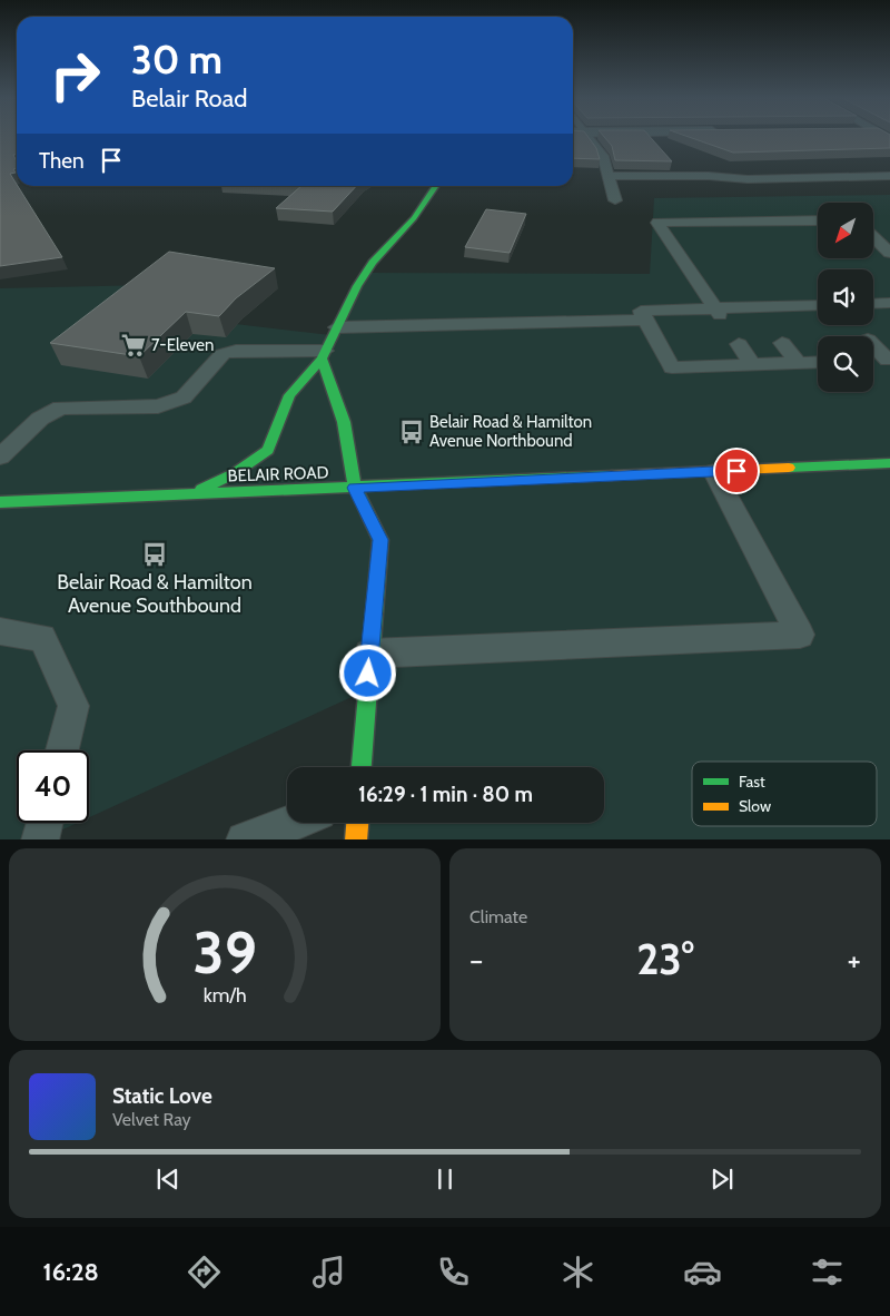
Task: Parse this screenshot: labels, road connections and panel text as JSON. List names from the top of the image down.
{
  "streets": {
    "main road": ["BELAIR ROAD"]
  },
  "places": {
    "supermarket": ["7-Eleven"],
    "bus stop": ["Belair Road & Hamilton Avenue Northbound", "Belair Road & Hamilton Avenue Southbound"]
  },
  "legend": ["Fast", "Slow"],
  "north": "bottom left",
  "page": {
    "turn": ["30 m", "Belair Road"],
    "then": "Then",
    "limit": "40",
    "trip": "16:29 · 1 min · 80 m",
    "tile": "Climate",
    "heat": ["−", "23°", "+"],
    "song": ["Static Love", "Velvet Ray"],
    "tabs": "16:28",
    "gauge": ["39", "km/h"]
  }
}
